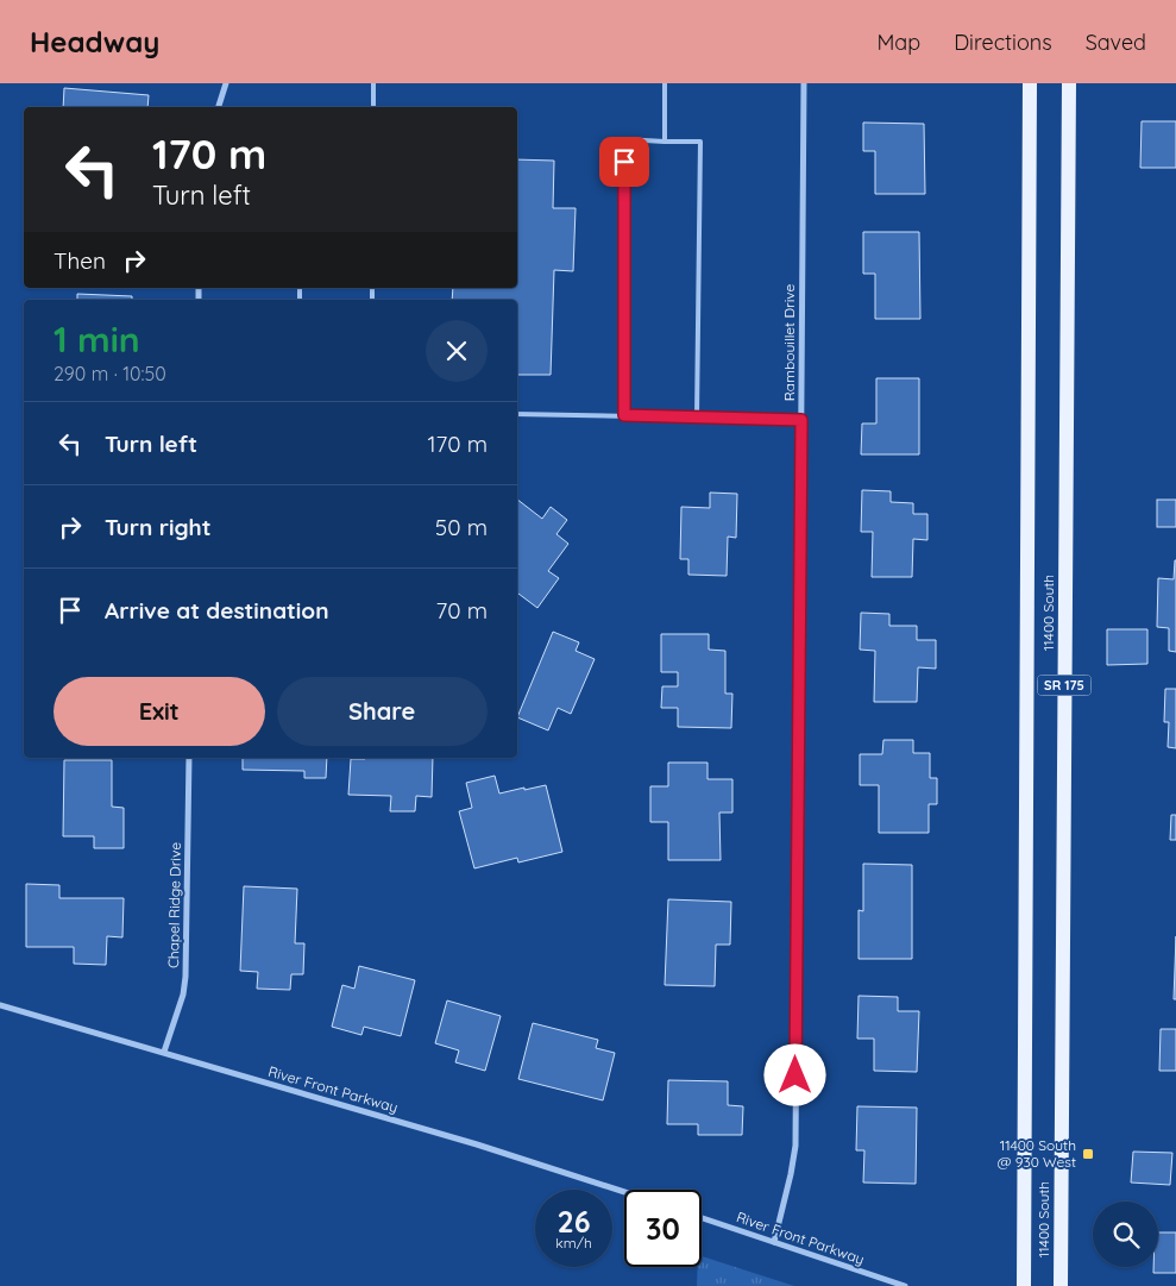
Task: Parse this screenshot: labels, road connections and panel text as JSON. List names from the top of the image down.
{
  "streets": {
    "main road": ["11400 South", "SR 175"],
    "street": ["Rambouillet Drive", "Chapel Ridge Drive", "River Front Parkway"]
  },
  "crossings": [
    ["Rambouillet Drive", "River Front Parkway"],
    ["Chapel Ridge Drive", "River Front Parkway"]
  ],
  "places": {
    "transit": ["11400 South @ 930 West"]
  },
  "page": {
    "header": "Headway",
    "nav": ["Map", "Directions", "Saved"],
    "turn": ["170 m", "Turn left"],
    "then": "Then",
    "heading": ["1 min", "290 m · 10:50"],
    "list": [
      {
        "name": "Turn left",
        "value": "170 m"
      },
      {
        "name": "Turn right",
        "value": "50 m"
      },
      {
        "name": "Arrive at destination",
        "value": "70 m"
      }
    ],
    "buttons": ["Exit", "Share"],
    "speed": "26 km/h",
    "limit": "30"
  }
}
